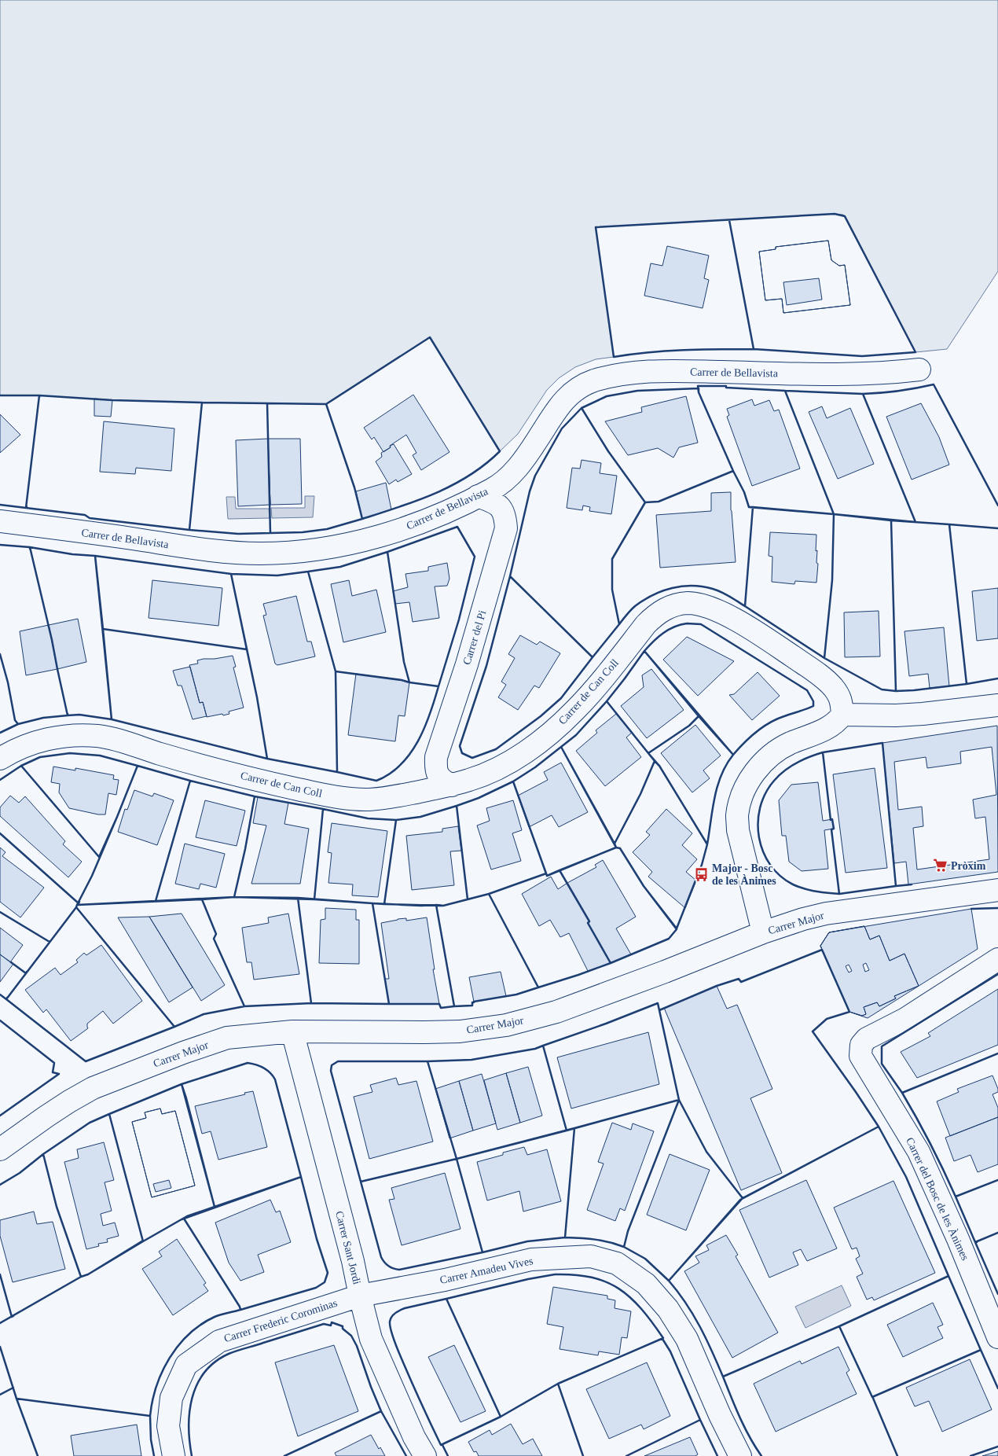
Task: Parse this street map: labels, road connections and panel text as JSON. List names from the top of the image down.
{
  "streets": {
    "street": [
      "Carrer de Bellavista",
      "Carrer del Pi",
      "Carrer de Can Coll",
      "Carrer Major",
      "Carrer del Bosc de les Ànimes",
      "Carrer Sant Jordi",
      "Carrer Amadeu Vives",
      "Carrer Frederic Corominas"
    ]
  },
  "crossings": [
    ["Carrer de Bellavista", "Carrer del Pi"],
    ["Carrer del Pi", "Carrer de Can Coll"],
    ["Carrer Major", "Carrer Sant Jordi"],
    ["Carrer Sant Jordi", "Carrer Amadeu Vives"],
    ["Carrer Sant Jordi", "Carrer Frederic Corominas"],
    ["Carrer Amadeu Vives", "Carrer Frederic Corominas"]
  ],
  "places": {
    "supermarket": ["Pròxim"],
    "bus stop": ["Major - Bosc de les Ànimes"]
  }
}
